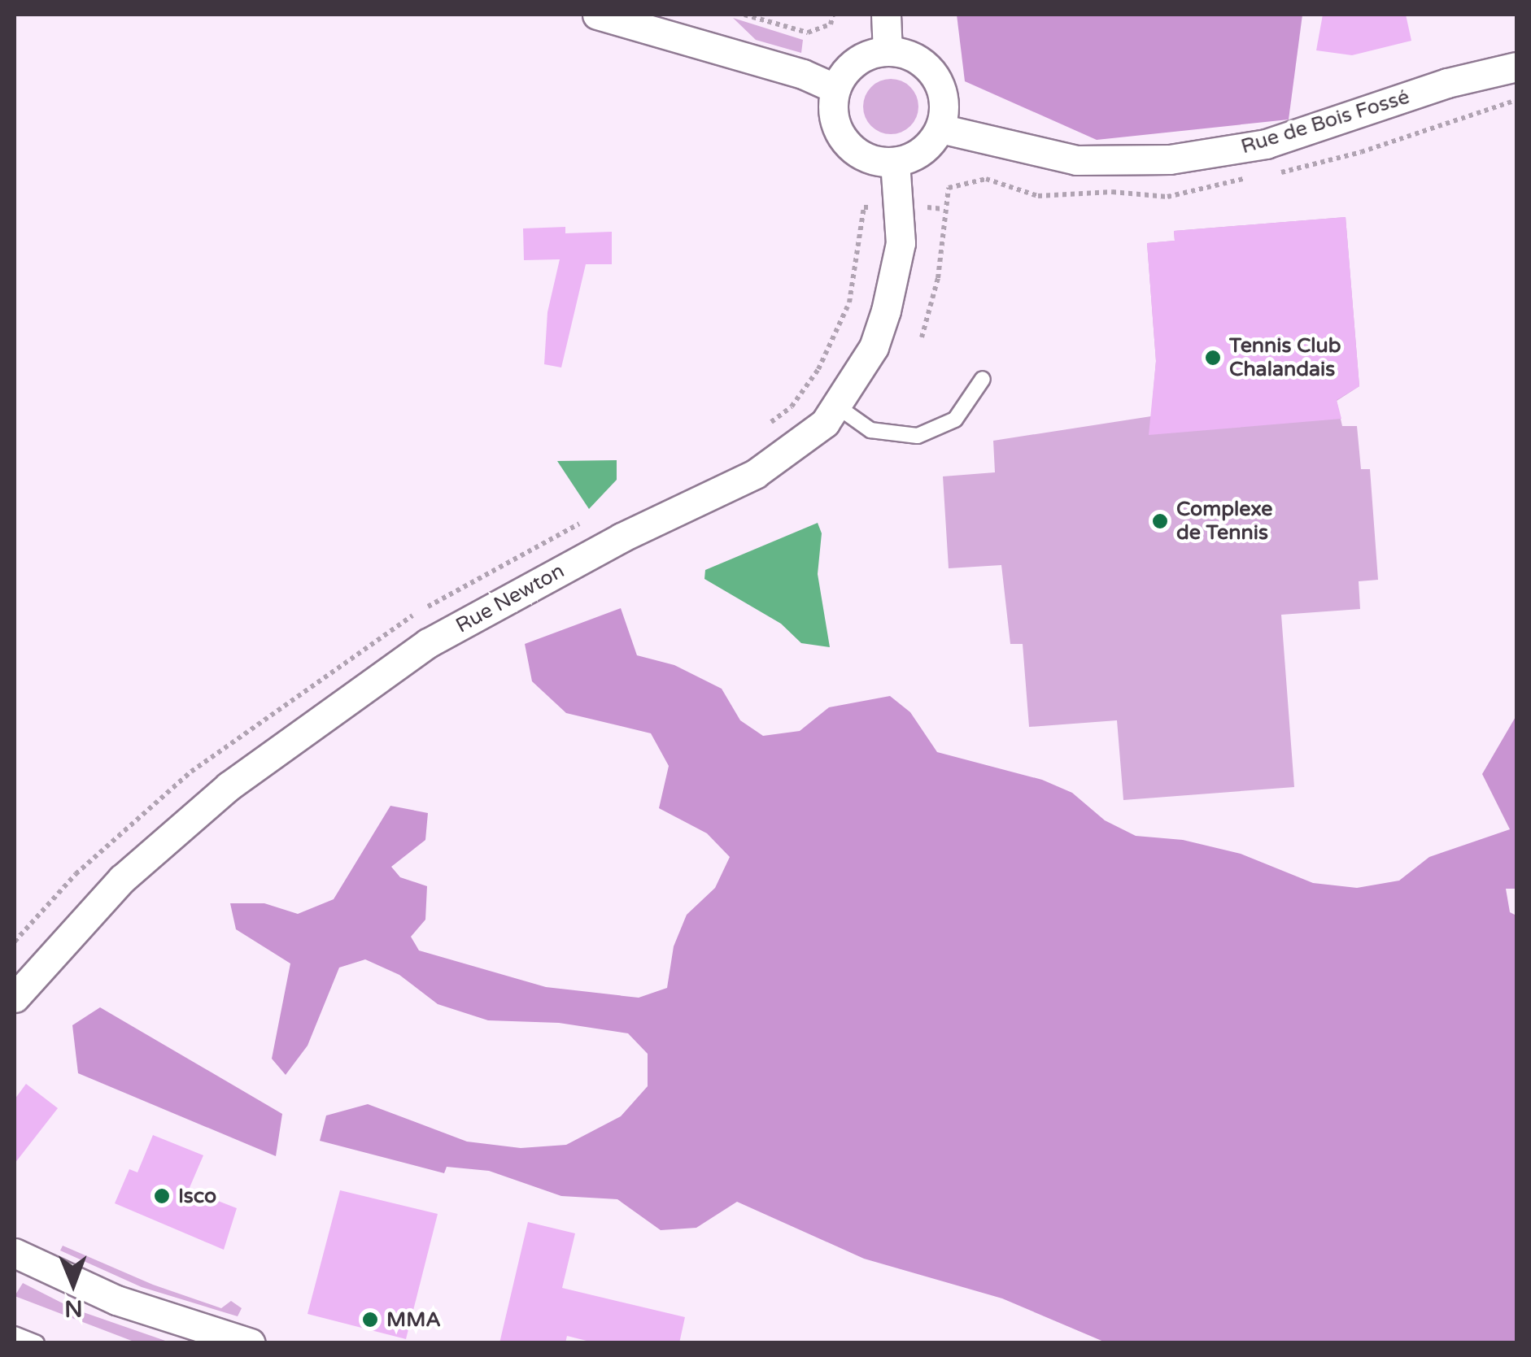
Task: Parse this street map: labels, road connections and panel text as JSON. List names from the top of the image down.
{
  "streets": {
    "street": ["Rue de Bois Fossé", "Rue Newton"]
  },
  "crossings": [
    ["Rue de Bois Fossé", "Rue Newton"]
  ],
  "places": [
    "Tennis Club Chalandais",
    "Complexe de Tennis",
    "Isco",
    "MMA"
  ],
  "north": "bottom"
}
